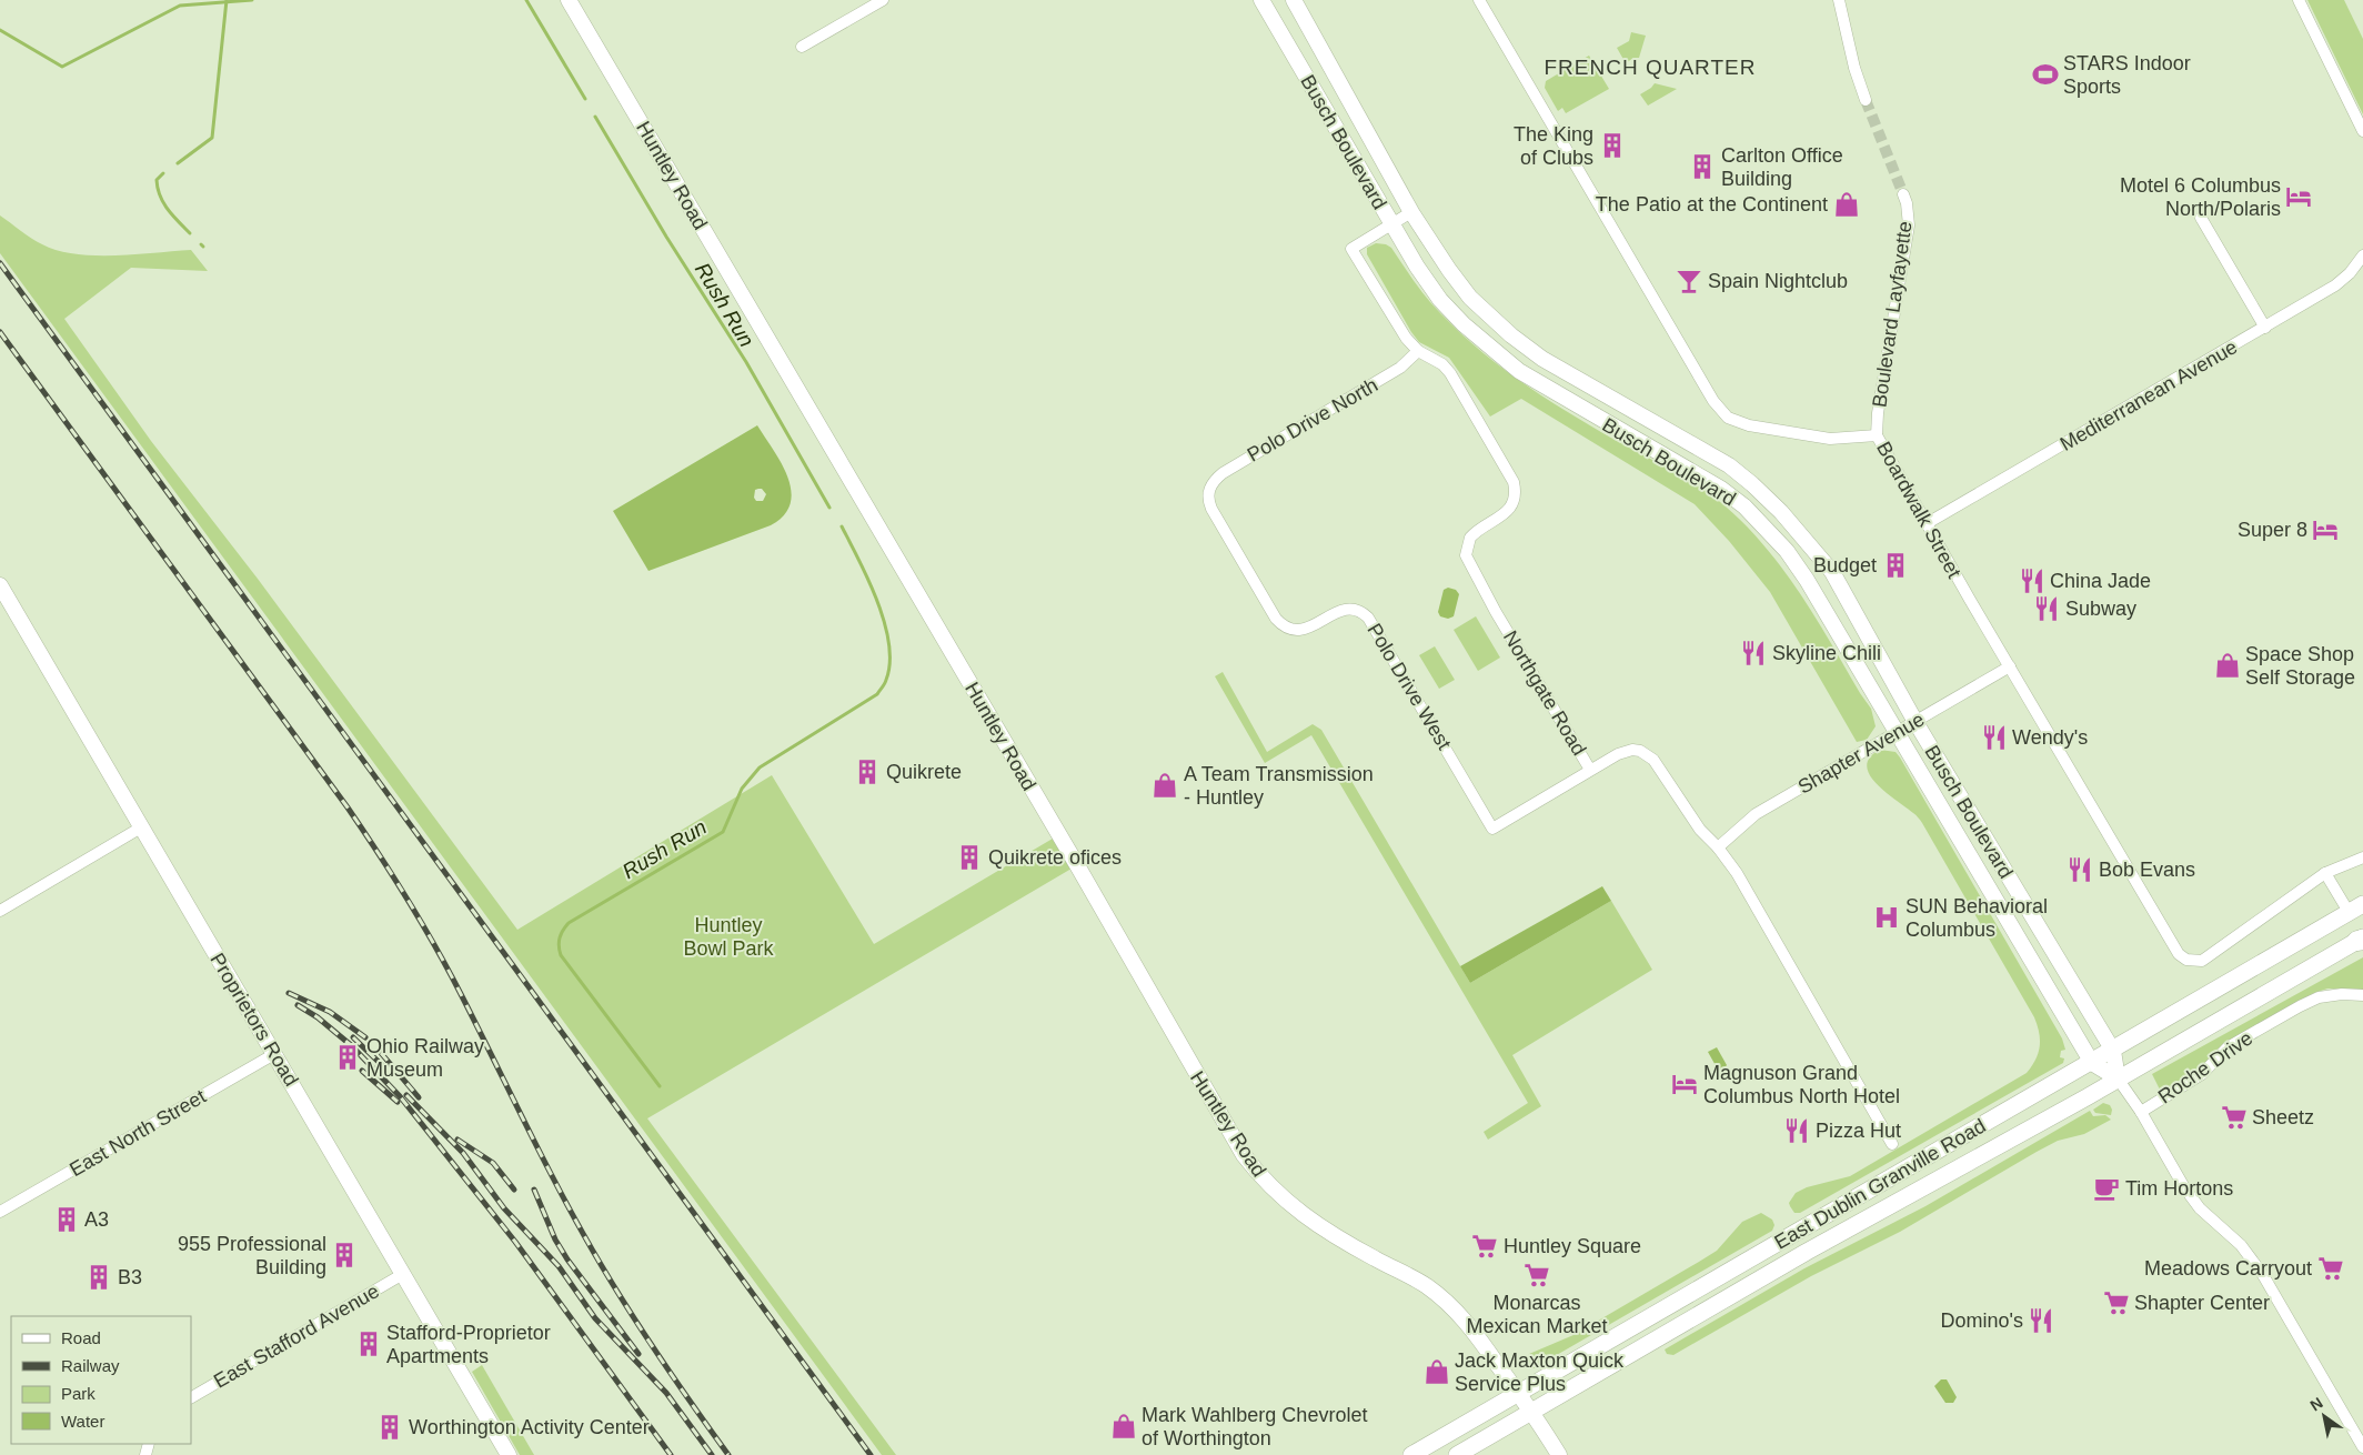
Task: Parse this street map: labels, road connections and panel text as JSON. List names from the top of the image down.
{
  "streets": {
    "main road": [
      "Busch Boulevard",
      "Huntley Road",
      "Proprietors Road",
      "East Dublin Granville Road"
    ],
    "street": [
      "Boulevard Layfayette",
      "Mediterranean Avenue",
      "Polo Drive North",
      "Boardwalk Street",
      "Polo Drive West",
      "Northgate Road",
      "Shapter Avenue",
      "Roche Drive",
      "East North Street",
      "East Stafford Avenue"
    ]
  },
  "crossings": [
    ["Busch Boulevard", "Northgate Road"],
    ["Busch Boulevard", "Shapter Avenue"],
    ["Busch Boulevard", "East Dublin Granville Road"],
    ["Huntley Road", "East Dublin Granville Road"],
    ["Boulevard Layfayette", "Boardwalk Street"],
    ["Mediterranean Avenue", "Boardwalk Street"],
    ["Polo Drive North", "Polo Drive West"],
    ["Polo Drive North", "Northgate Road"],
    ["Boardwalk Street", "Shapter Avenue"],
    ["Polo Drive West", "Northgate Road"],
    ["Northgate Road", "Shapter Avenue"],
    ["Proprietors Road", "East North Street"],
    ["Proprietors Road", "East Stafford Avenue"]
  ],
  "districts": ["FRENCH QUARTER"],
  "water": ["Rush Run"],
  "parks": ["Huntley Bowl Park"],
  "places": {
    "sports": ["STARS Indoor Sports"],
    "building": [
      "The King of Clubs",
      "Carlton Office Building",
      "Budget",
      "Quikrete",
      "Quikrete ofices",
      "Ohio Railway Museum",
      "A3",
      "955 Professional Building",
      "B3",
      "Stafford-Proprietor Apartments",
      "Worthington Activity Center"
    ],
    "hotel": ["Motel 6 Columbus North/Polaris", "Super 8", "Magnuson Grand Columbus North Hotel"],
    "shop": [
      "The Patio at the Continent",
      "Space Shop Self Storage",
      "A Team Transmission - Huntley",
      "Jack Maxton Quick Service Plus",
      "Mark Wahlberg Chevrolet of Worthington"
    ],
    "bar": ["Spain Nightclub"],
    "restaurant": [
      "China Jade",
      "Subway",
      "Skyline Chili",
      "Wendy's",
      "Bob Evans",
      "Pizza Hut",
      "Domino's"
    ],
    "hospital": ["SUN Behavioral Columbus"],
    "supermarket": [
      "Sheetz",
      "Huntley Square",
      "Meadows Carryout",
      "Monarcas Mexican Market",
      "Shapter Center"
    ],
    "cafe": ["Tim Hortons"]
  },
  "legend": [
    "Road",
    "Railway",
    "Park",
    "Water"
  ],
  "north": "top left"
}
